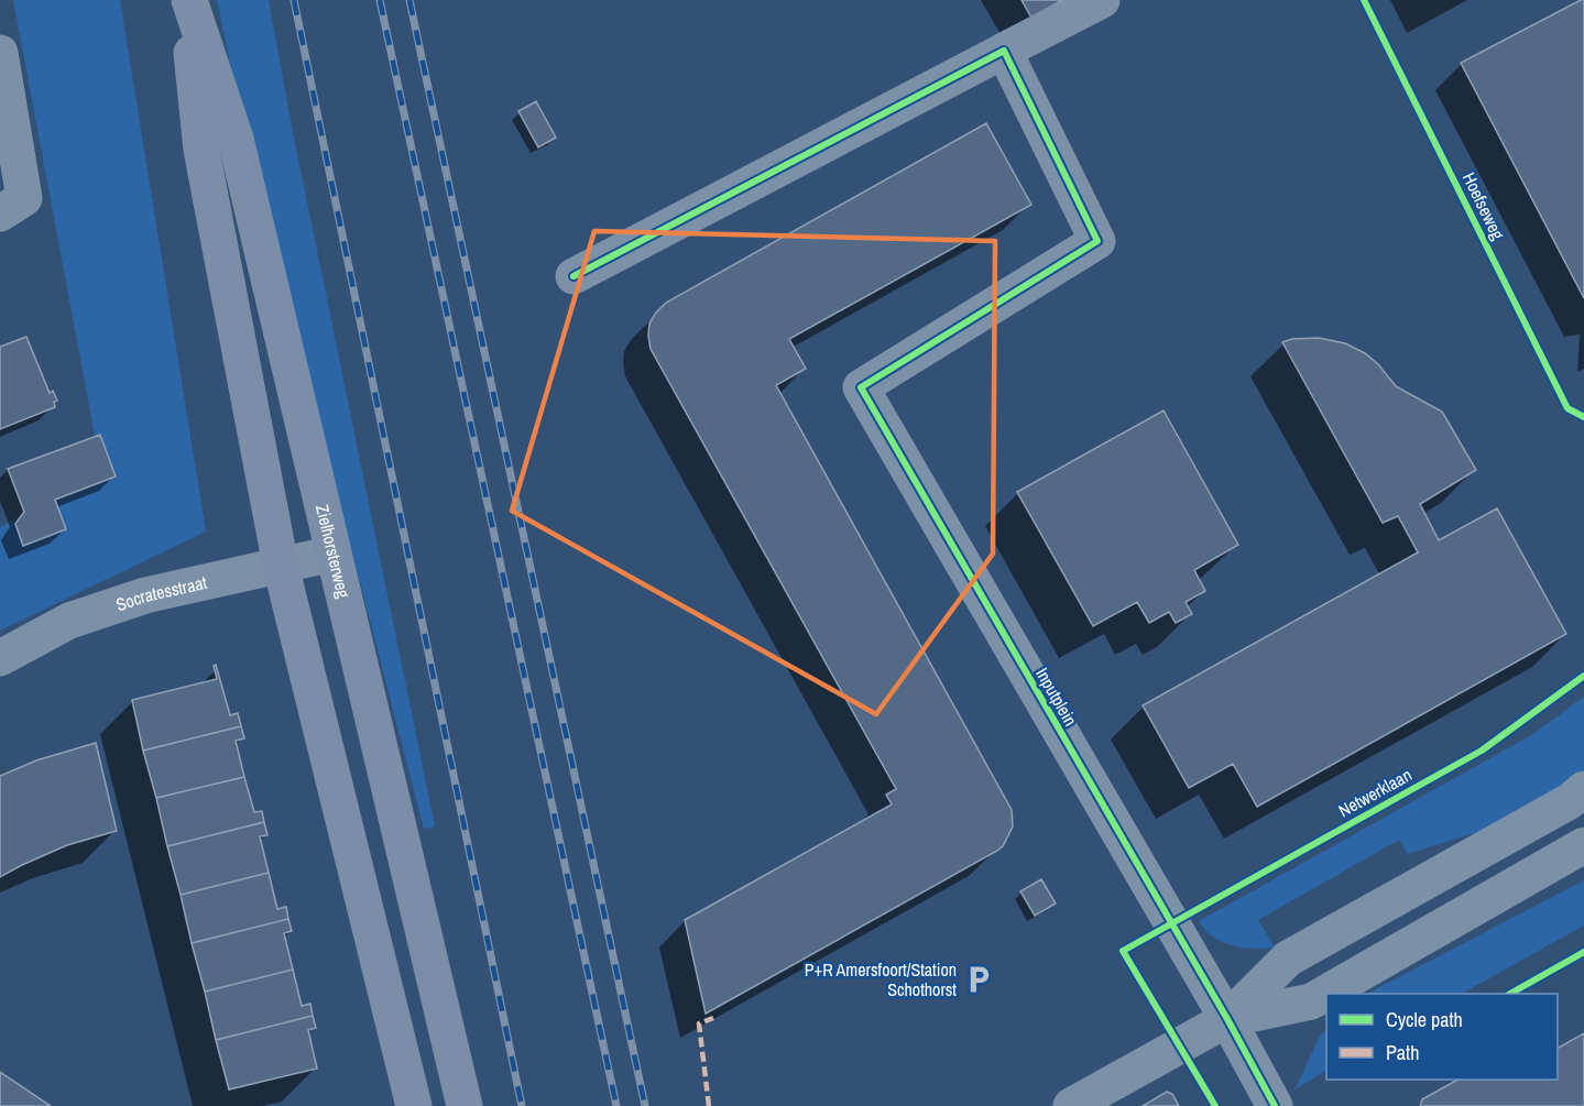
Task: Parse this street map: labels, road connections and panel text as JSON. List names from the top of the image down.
{
  "streets": {
    "main road": ["Zielhorsterweg"],
    "street": ["Socratesstraat", "Inputplein"],
    "cycle path": ["Hoefseweg", "Netwerklaan"]
  },
  "crossings": [
    ["Zielhorsterweg", "Socratesstraat"]
  ],
  "places": {
    "parking": ["P+R Amersfoort/Station Schothorst"]
  },
  "legend": ["Cycle path", "Path"]
}
